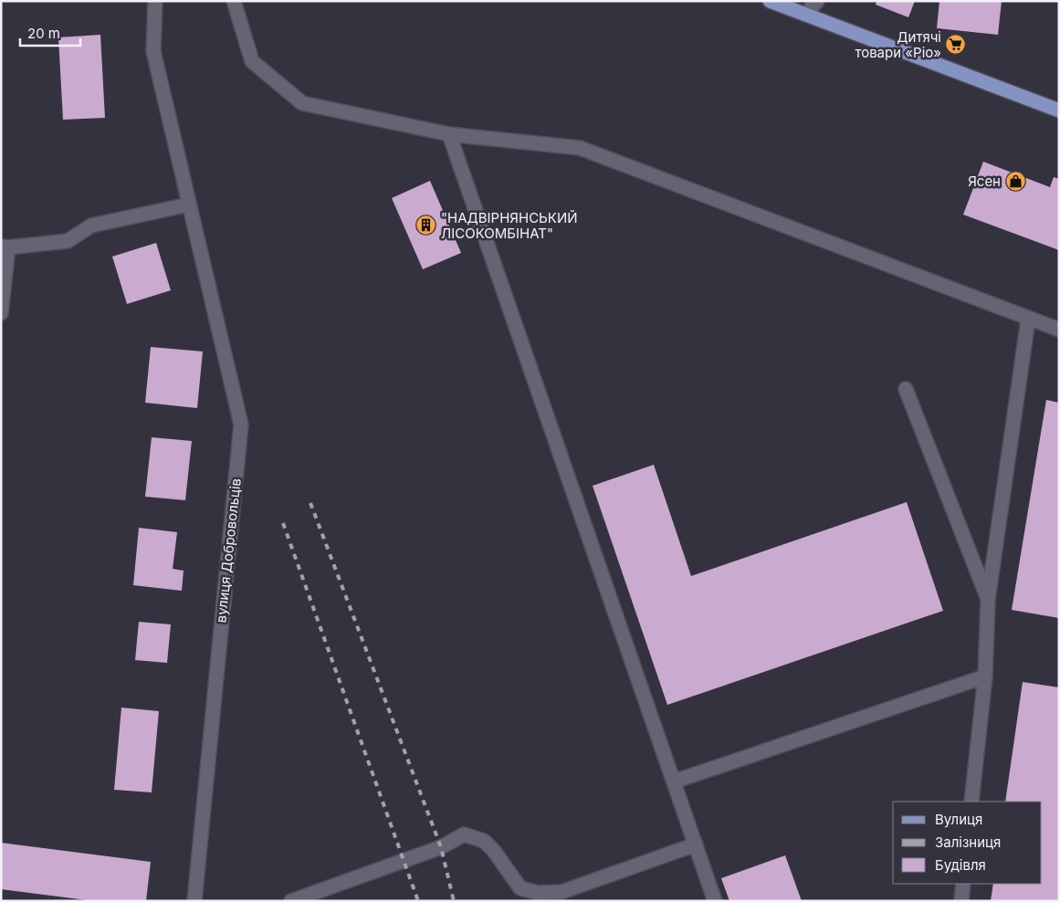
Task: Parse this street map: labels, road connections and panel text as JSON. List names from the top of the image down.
{
  "streets": {
    "street": ["вулиця Добровольців"]
  },
  "places": {
    "supermarket": ["Дитячі товари «Ріо»"],
    "shop": ["Ясен"],
    "building": ["\"НАДВІРНЯНСЬКИЙ ЛІСОКОМБІНАТ\""]
  },
  "legend": ["Вулиця", "Залізниця", "Будівля"],
  "scale_bar": "20 m"
}
